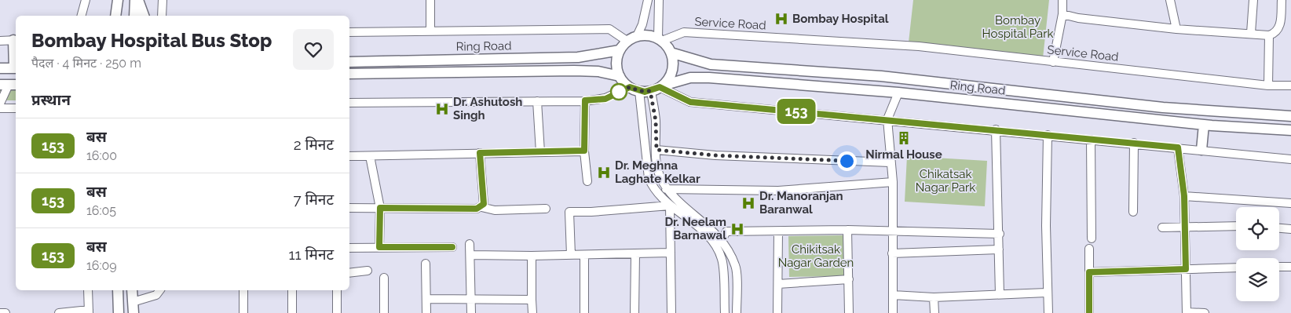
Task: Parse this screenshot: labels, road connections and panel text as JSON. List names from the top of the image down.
{
  "streets": {
    "main road": ["Ring Road"],
    "street": ["Service Road"]
  },
  "crossings": [
    ["Service Road", "Ring Road"]
  ],
  "parks": ["Bombay Hospital Park", "Chikatsak Nagar Park", "Chikitsak Nagar Garden"],
  "places": {
    "hospital": [
      "Bombay Hospital",
      "Dr. Ashutosh Singh",
      "Dr. Meghna Laghate Kelkar",
      "Dr. Manoranjan Baranwal",
      "Dr. Neelam Barnawal"
    ],
    "building": ["Nirmal House"]
  },
  "lines": ["bus line 153"],
  "page": {
    "on_map": "153",
    "heading": [
      ["Bombay Hospital Bus Stop", "पैदल · 4 मिनट · 250 m"],
      "प्रस्थान"
    ],
    "list": [
      {
        "mark": "153",
        "name": "बस",
        "note": "16:00",
        "value": "2 मिनट"
      },
      {
        "mark": "153",
        "name": "बस",
        "note": "16:05",
        "value": "7 मिनट"
      },
      {
        "mark": "153",
        "name": "बस",
        "note": "16:09",
        "value": "11 मिनट"
      }
    ]
  }
}
